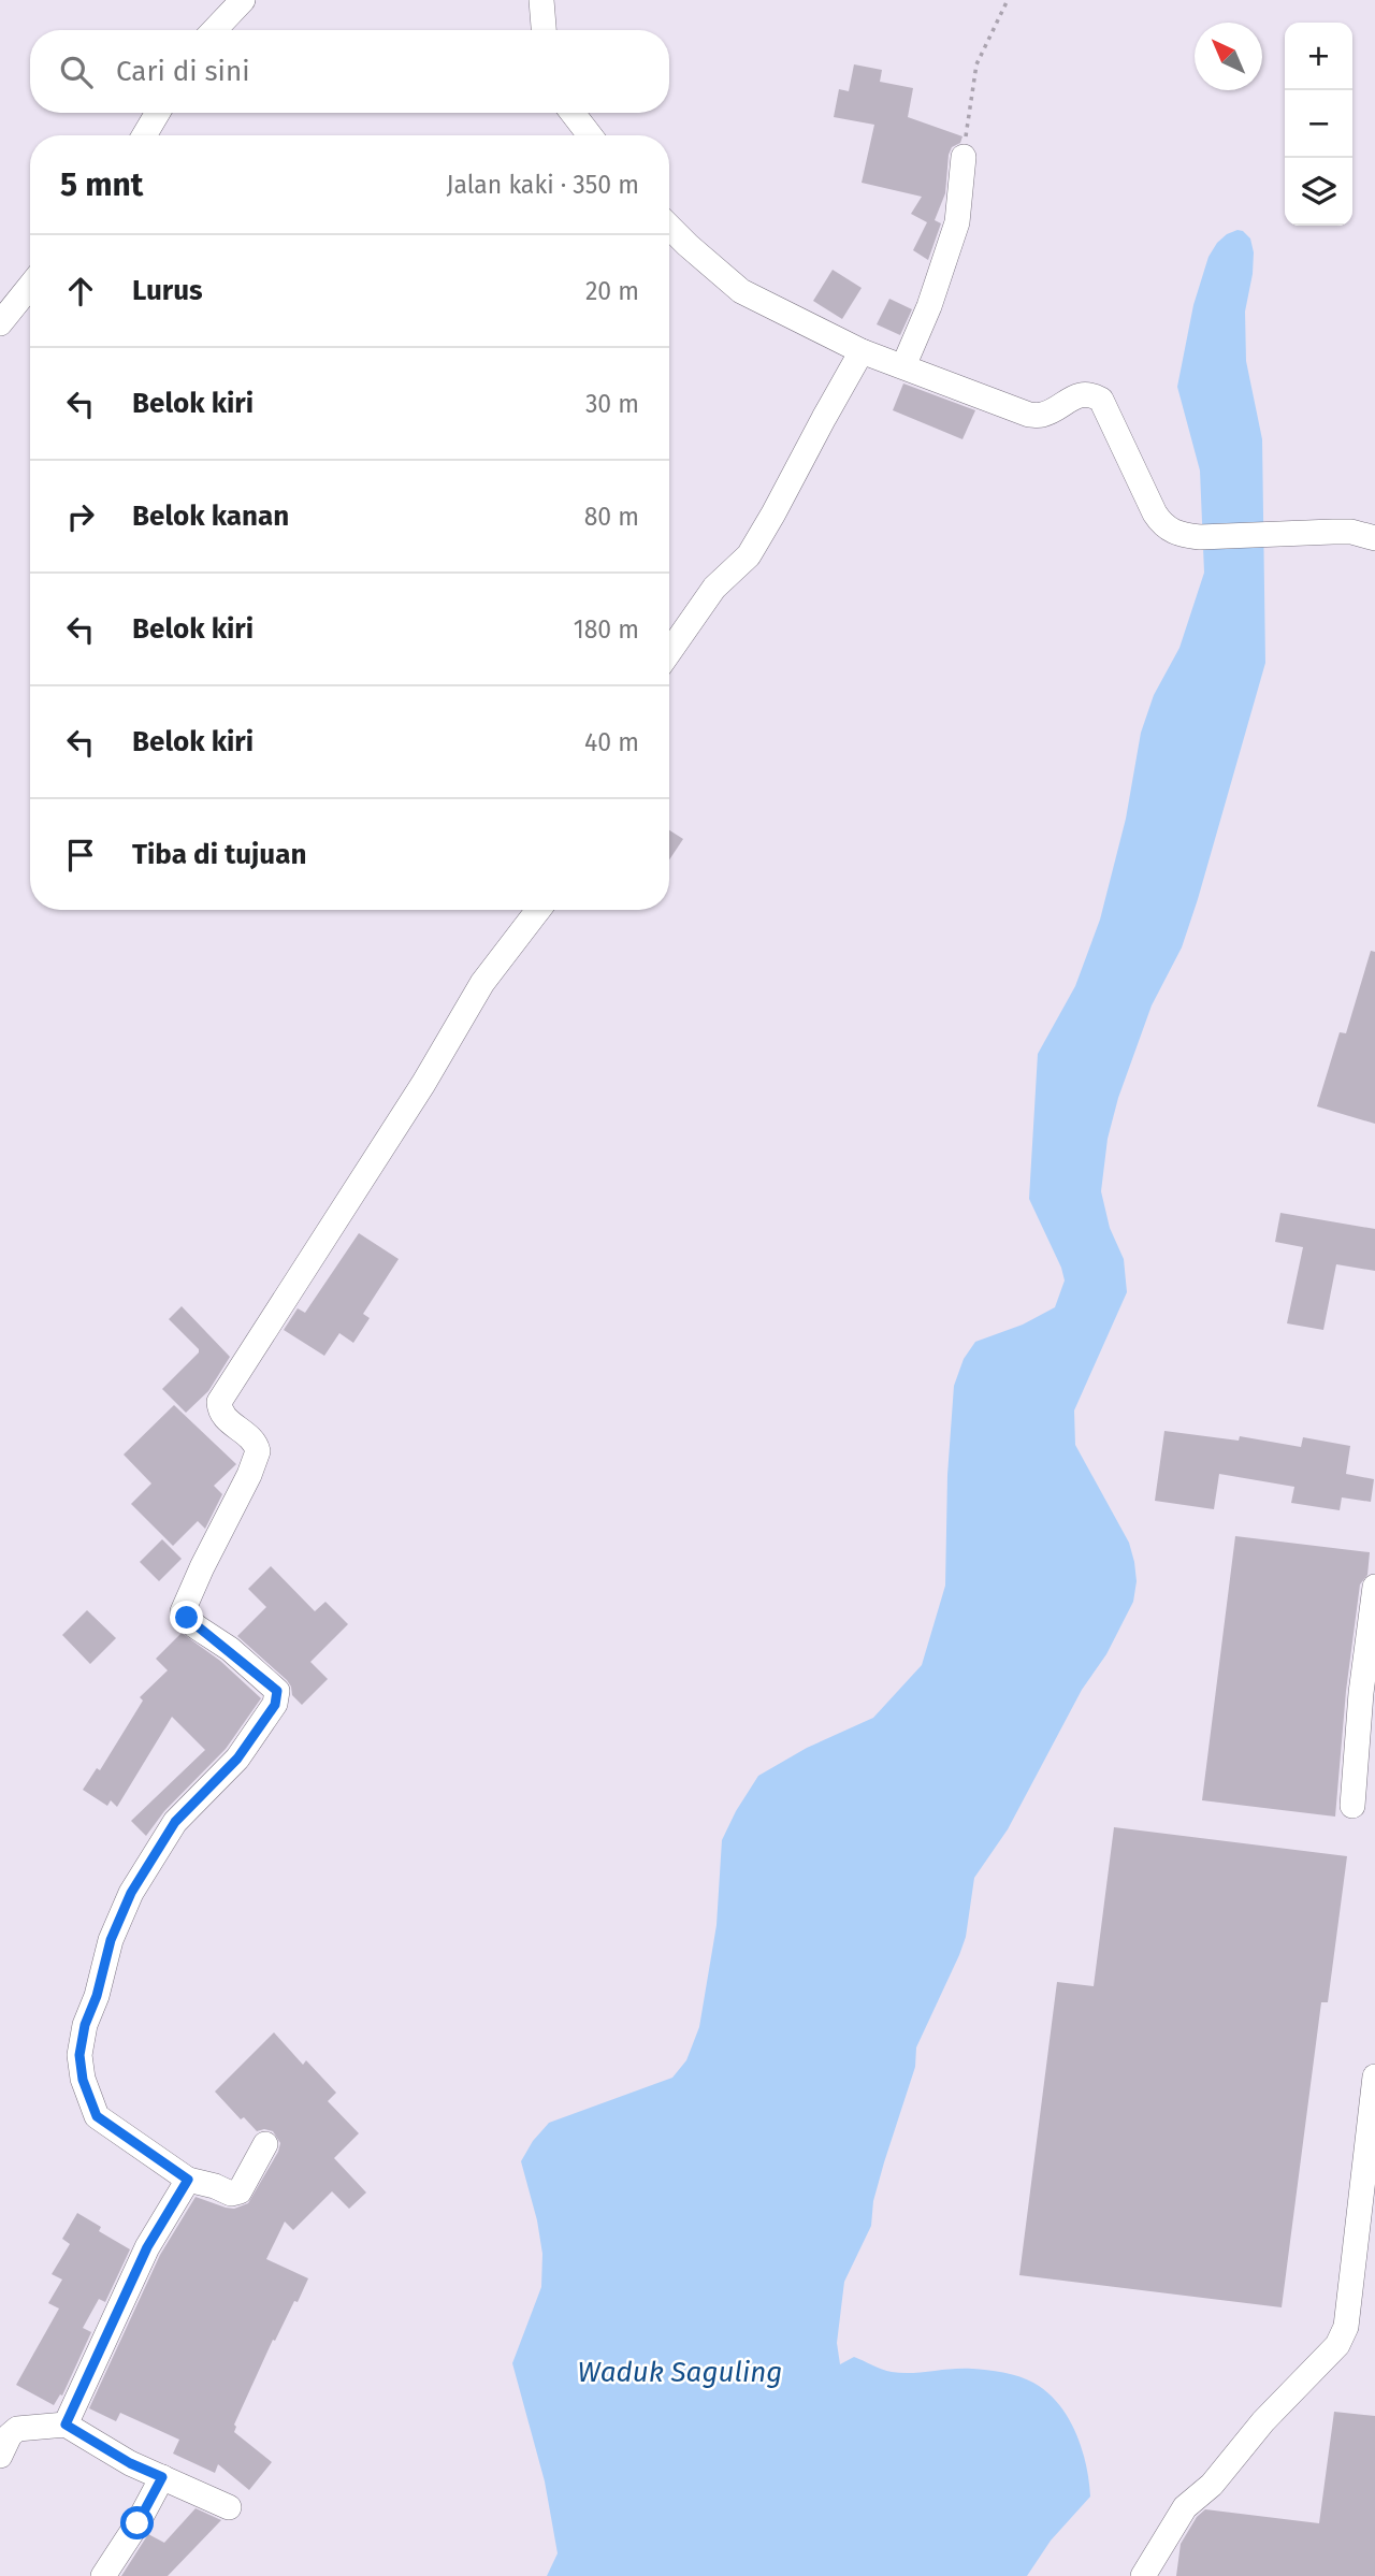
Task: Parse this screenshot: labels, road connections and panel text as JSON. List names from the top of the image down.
{
  "water": ["Waduk Saguling"],
  "north": "top left",
  "page": {
    "map_buttons": ["+", "−"],
    "search": "Cari di sini",
    "heading": ["5 mnt", "Jalan kaki · 350 m"],
    "list": [
      ["Lurus", "20 m"],
      ["Belok kiri", "30 m"],
      ["Belok kanan", "80 m"],
      ["Belok kiri", "180 m"],
      ["Belok kiri", "40 m"],
      "Tiba di tujuan"
    ]
  }
}
